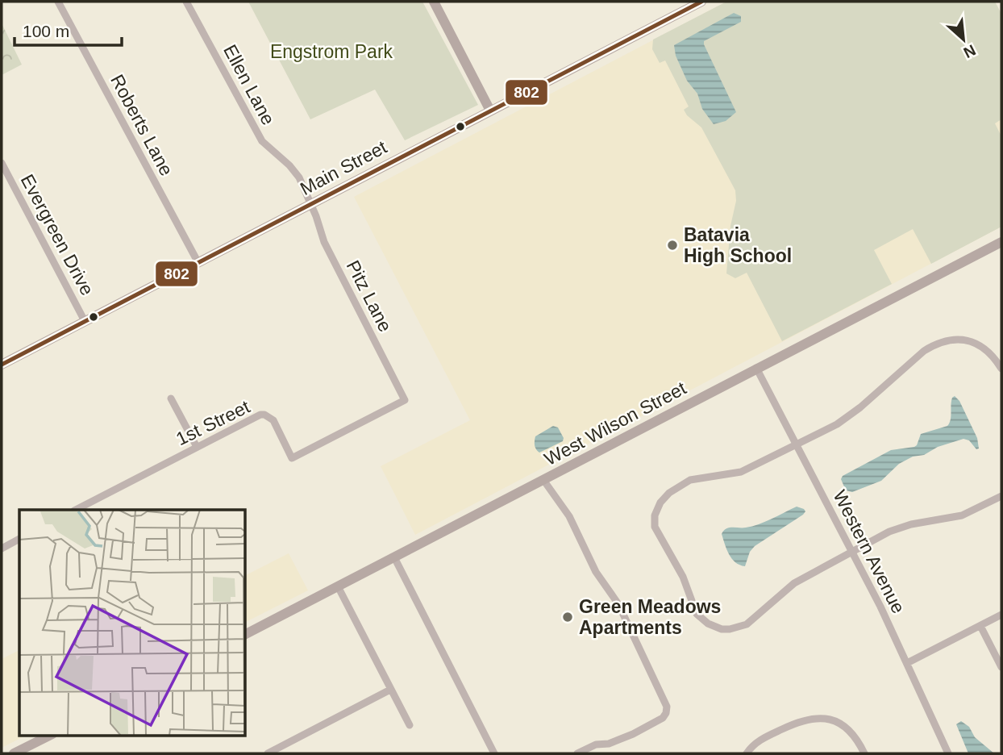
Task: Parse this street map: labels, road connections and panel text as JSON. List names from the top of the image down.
{
  "streets": {
    "main road": ["Main Street", "West Wilson Street"],
    "street": [
      "Ellen Lane",
      "Roberts Lane",
      "Evergreen Drive",
      "Pitz Lane",
      "1st Street",
      "Western Avenue"
    ]
  },
  "crossings": [
    ["Ellen Lane", "Main Street"],
    ["Ellen Lane", "Pitz Lane"],
    ["Roberts Lane", "Main Street"],
    ["Main Street", "Evergreen Drive"],
    ["Main Street", "Pitz Lane"],
    ["Pitz Lane", "1st Street"],
    ["West Wilson Street", "Western Avenue"]
  ],
  "parks": ["Engstrom Park"],
  "places": ["Batavia High School", "Green Meadows Apartments"],
  "lines": ["transit line 802"],
  "scale_bar": "100 m",
  "north": "bottom right"
}
